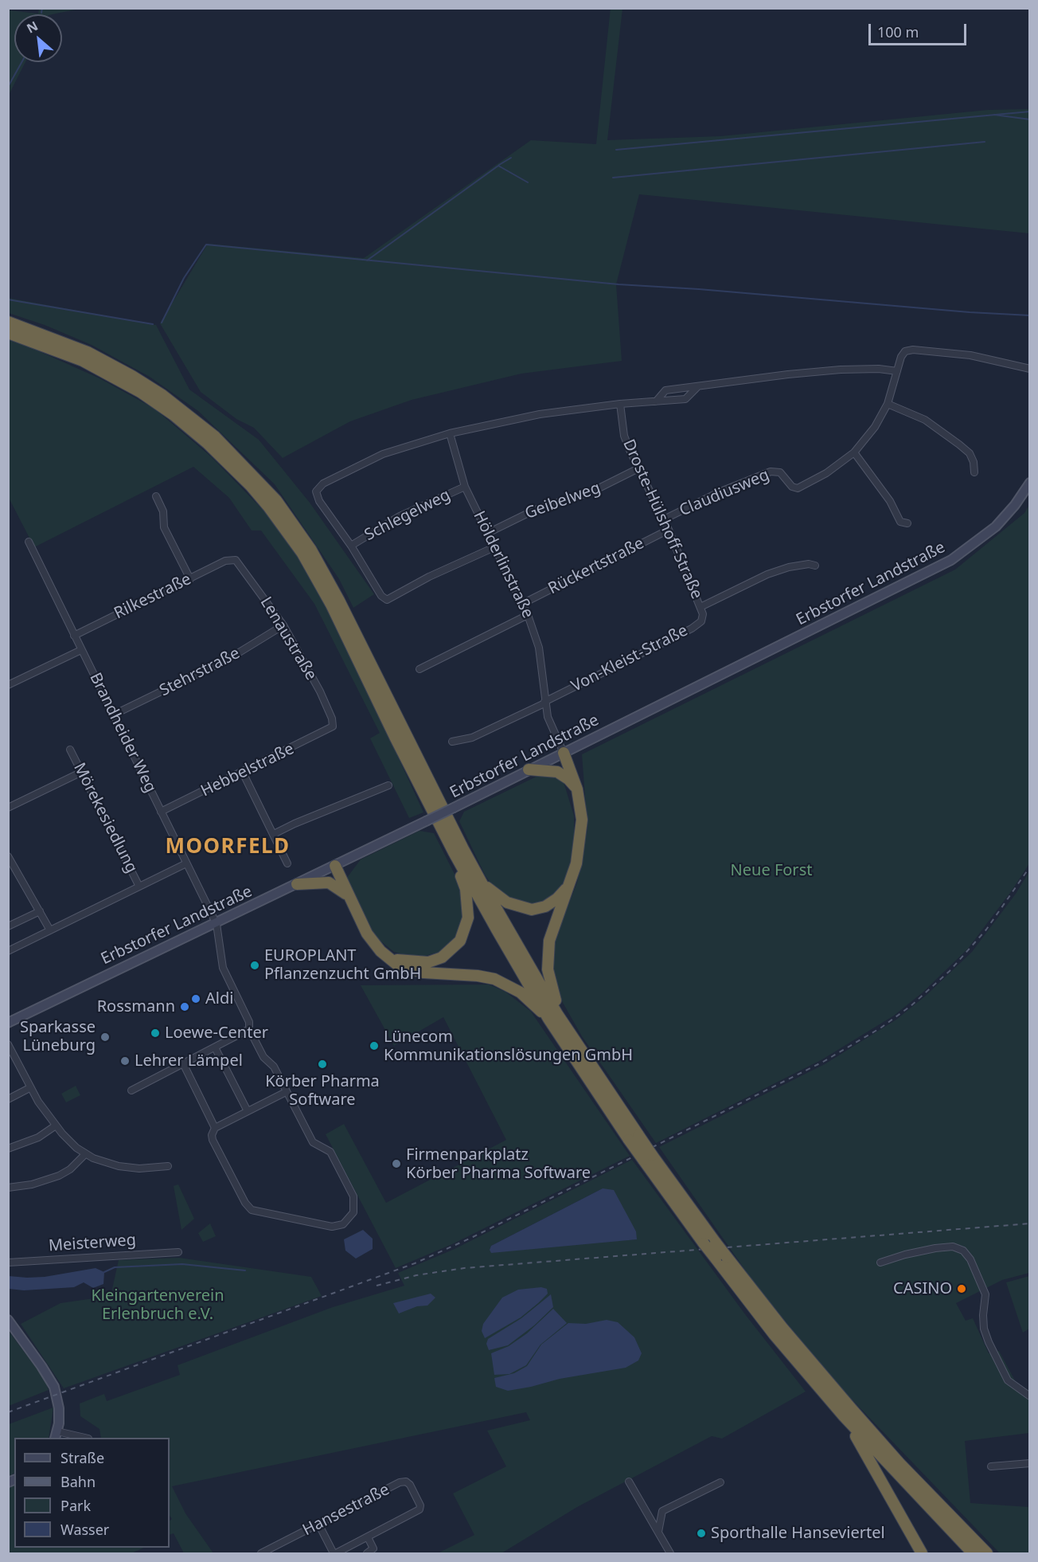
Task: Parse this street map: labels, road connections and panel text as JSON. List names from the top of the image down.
{
  "streets": {
    "street": [
      "Claudiusweg",
      "Geibelweg",
      "Schlegelweg",
      "Droste-Hülshoff-Straße",
      "Hölderlinstraße",
      "Rückertstraße",
      "Erbstorfer Landstraße",
      "Rilkestraße",
      "Lenaustraße",
      "Von-Kleist-Straße",
      "Stehrstraße",
      "Brandheider Weg",
      "Hebbelstraße",
      "Mörekesiedlung",
      "Meisterweg",
      "Hansestraße"
    ]
  },
  "crossings": [
    ["Claudiusweg", "Droste-Hülshoff-Straße"],
    ["Geibelweg", "Droste-Hülshoff-Straße"],
    ["Geibelweg", "Hölderlinstraße"],
    ["Schlegelweg", "Hölderlinstraße"],
    ["Droste-Hülshoff-Straße", "Rückertstraße"],
    ["Droste-Hülshoff-Straße", "Von-Kleist-Straße"],
    ["Hölderlinstraße", "Rückertstraße"],
    ["Hölderlinstraße", "Erbstorfer Landstraße"],
    ["Hölderlinstraße", "Von-Kleist-Straße"],
    ["Erbstorfer Landstraße", "Brandheider Weg"],
    ["Rilkestraße", "Lenaustraße"],
    ["Rilkestraße", "Brandheider Weg"],
    ["Lenaustraße", "Stehrstraße"],
    ["Lenaustraße", "Hebbelstraße"],
    ["Stehrstraße", "Brandheider Weg"],
    ["Brandheider Weg", "Hebbelstraße"],
    ["Brandheider Weg", "Mörekesiedlung"]
  ],
  "districts": ["MOORFELD"],
  "parks": ["Neue Forst", "Kleingartenverein Erlenbruch e.V."],
  "places": [
    "EUROPLANT Pflanzenzucht GmbH",
    "Aldi",
    "Rossmann",
    "Loewe-Center",
    "Sparkasse Lüneburg",
    "Lünecom Kommunikationslösungen GmbH",
    "Lehrer Lämpel",
    "Körber Pharma Software",
    "Firmenparkplatz Körber Pharma Software",
    "CASINO",
    "Sporthalle Hanseviertel"
  ],
  "legend": [
    "Straße",
    "Bahn",
    "Park",
    "Wasser"
  ],
  "scale_bar": "100 m",
  "north": "top left"
}
